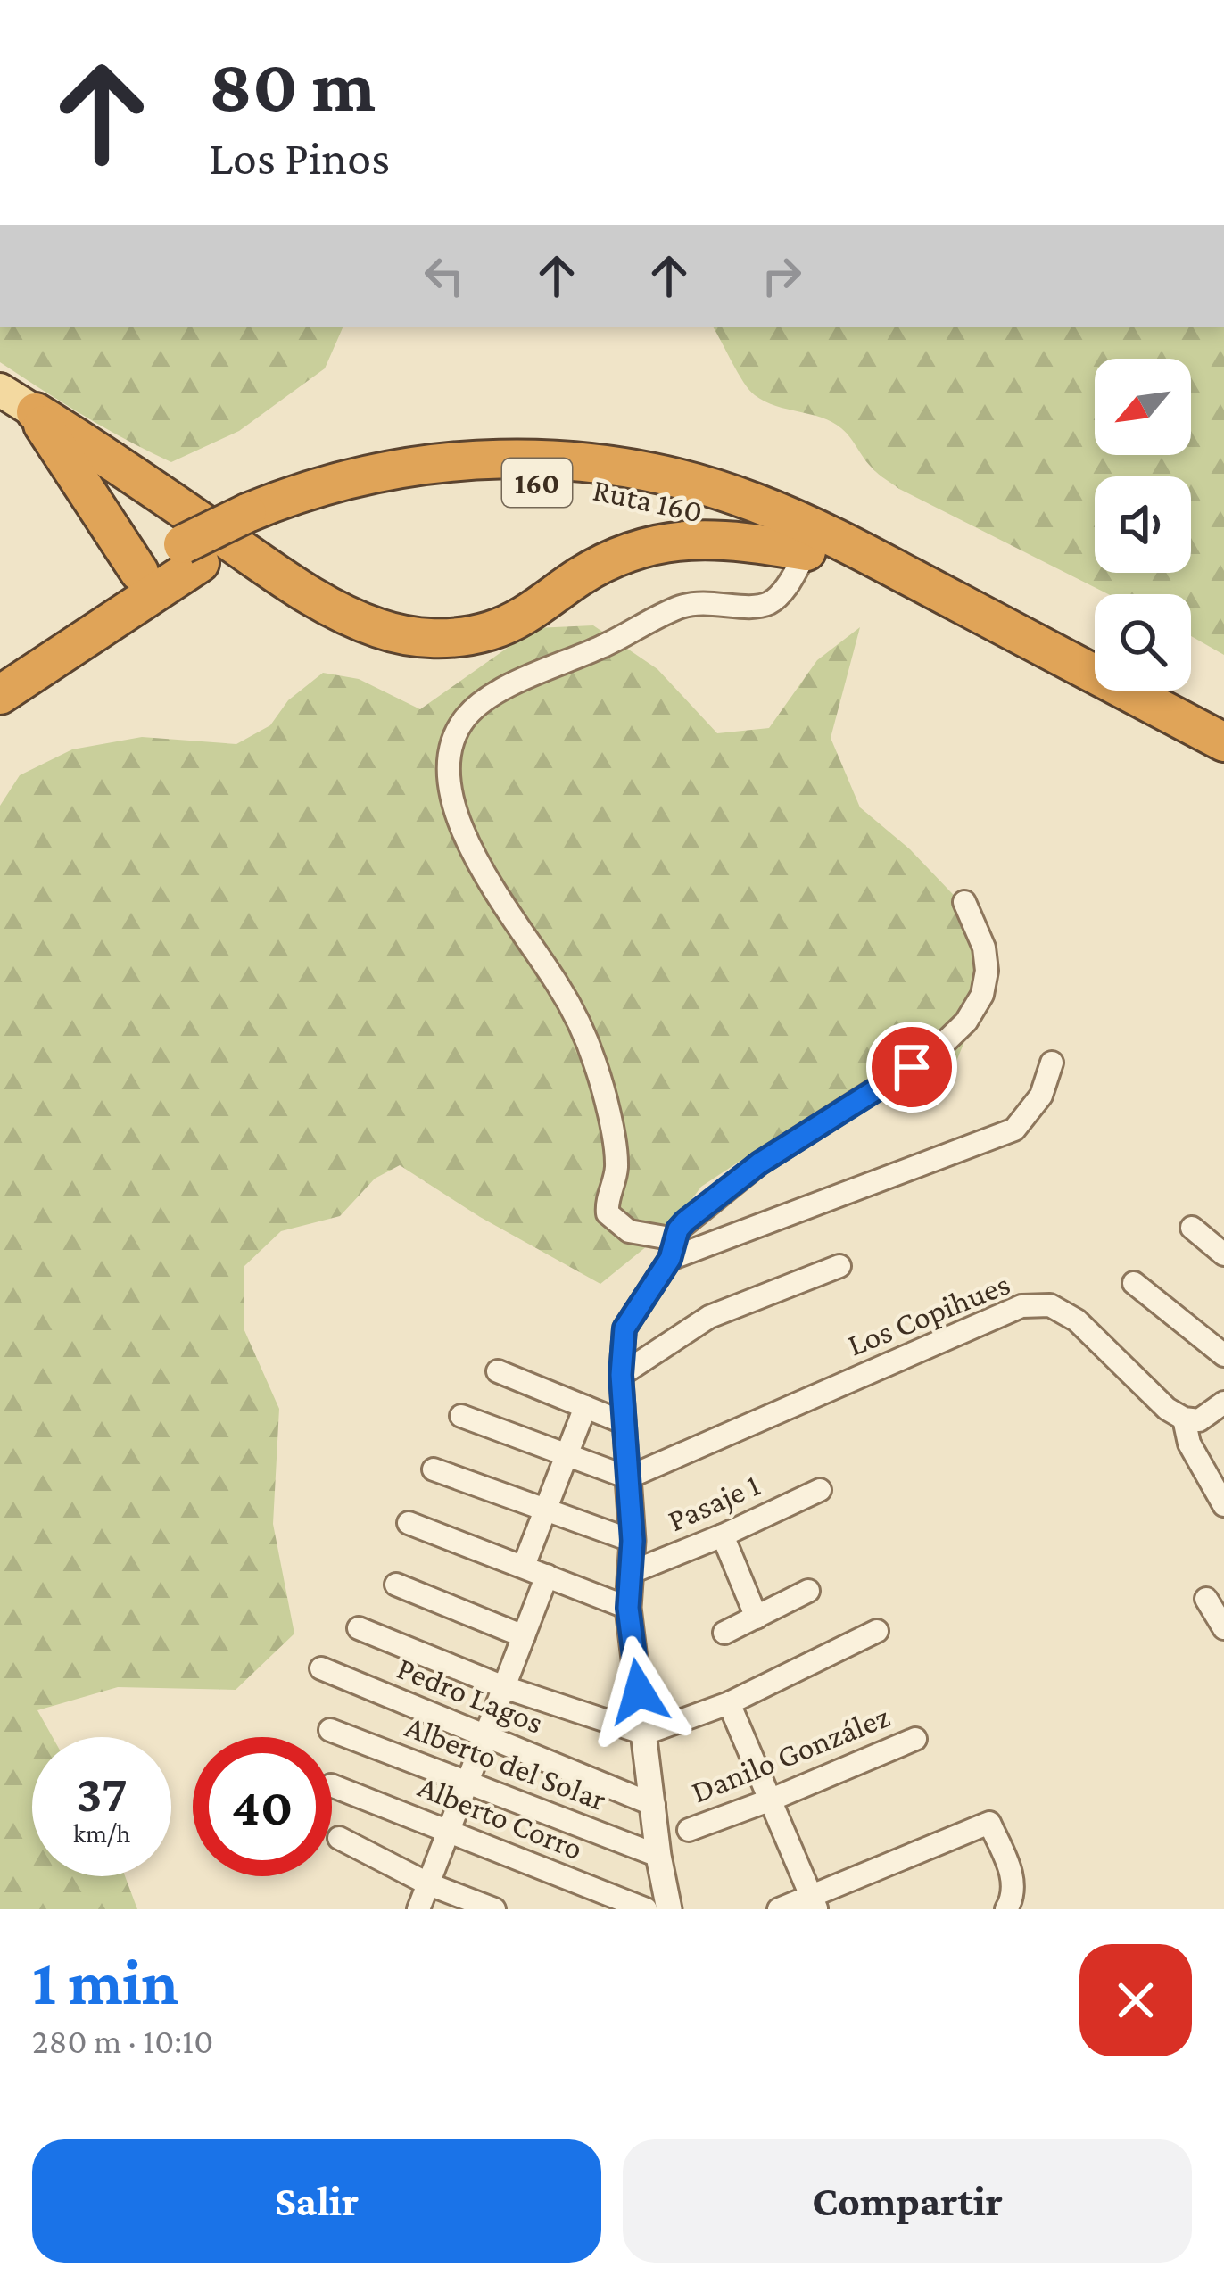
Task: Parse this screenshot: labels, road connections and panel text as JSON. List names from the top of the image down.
{
  "streets": {
    "highway": ["160", "Ruta 160"],
    "street": [
      "Los Copihues",
      "Pasaje 1",
      "Pedro Lagos",
      "Danilo González",
      "Alberto del Solar",
      "Alberto Corro"
    ]
  },
  "north": "bottom left",
  "page": {
    "turn": ["80 m", "Los Pinos"],
    "speed": "37 km/h",
    "limit": "40",
    "heading": ["1 min", "280 m · 10:10"],
    "buttons": ["Salir", "Compartir"]
  }
}
